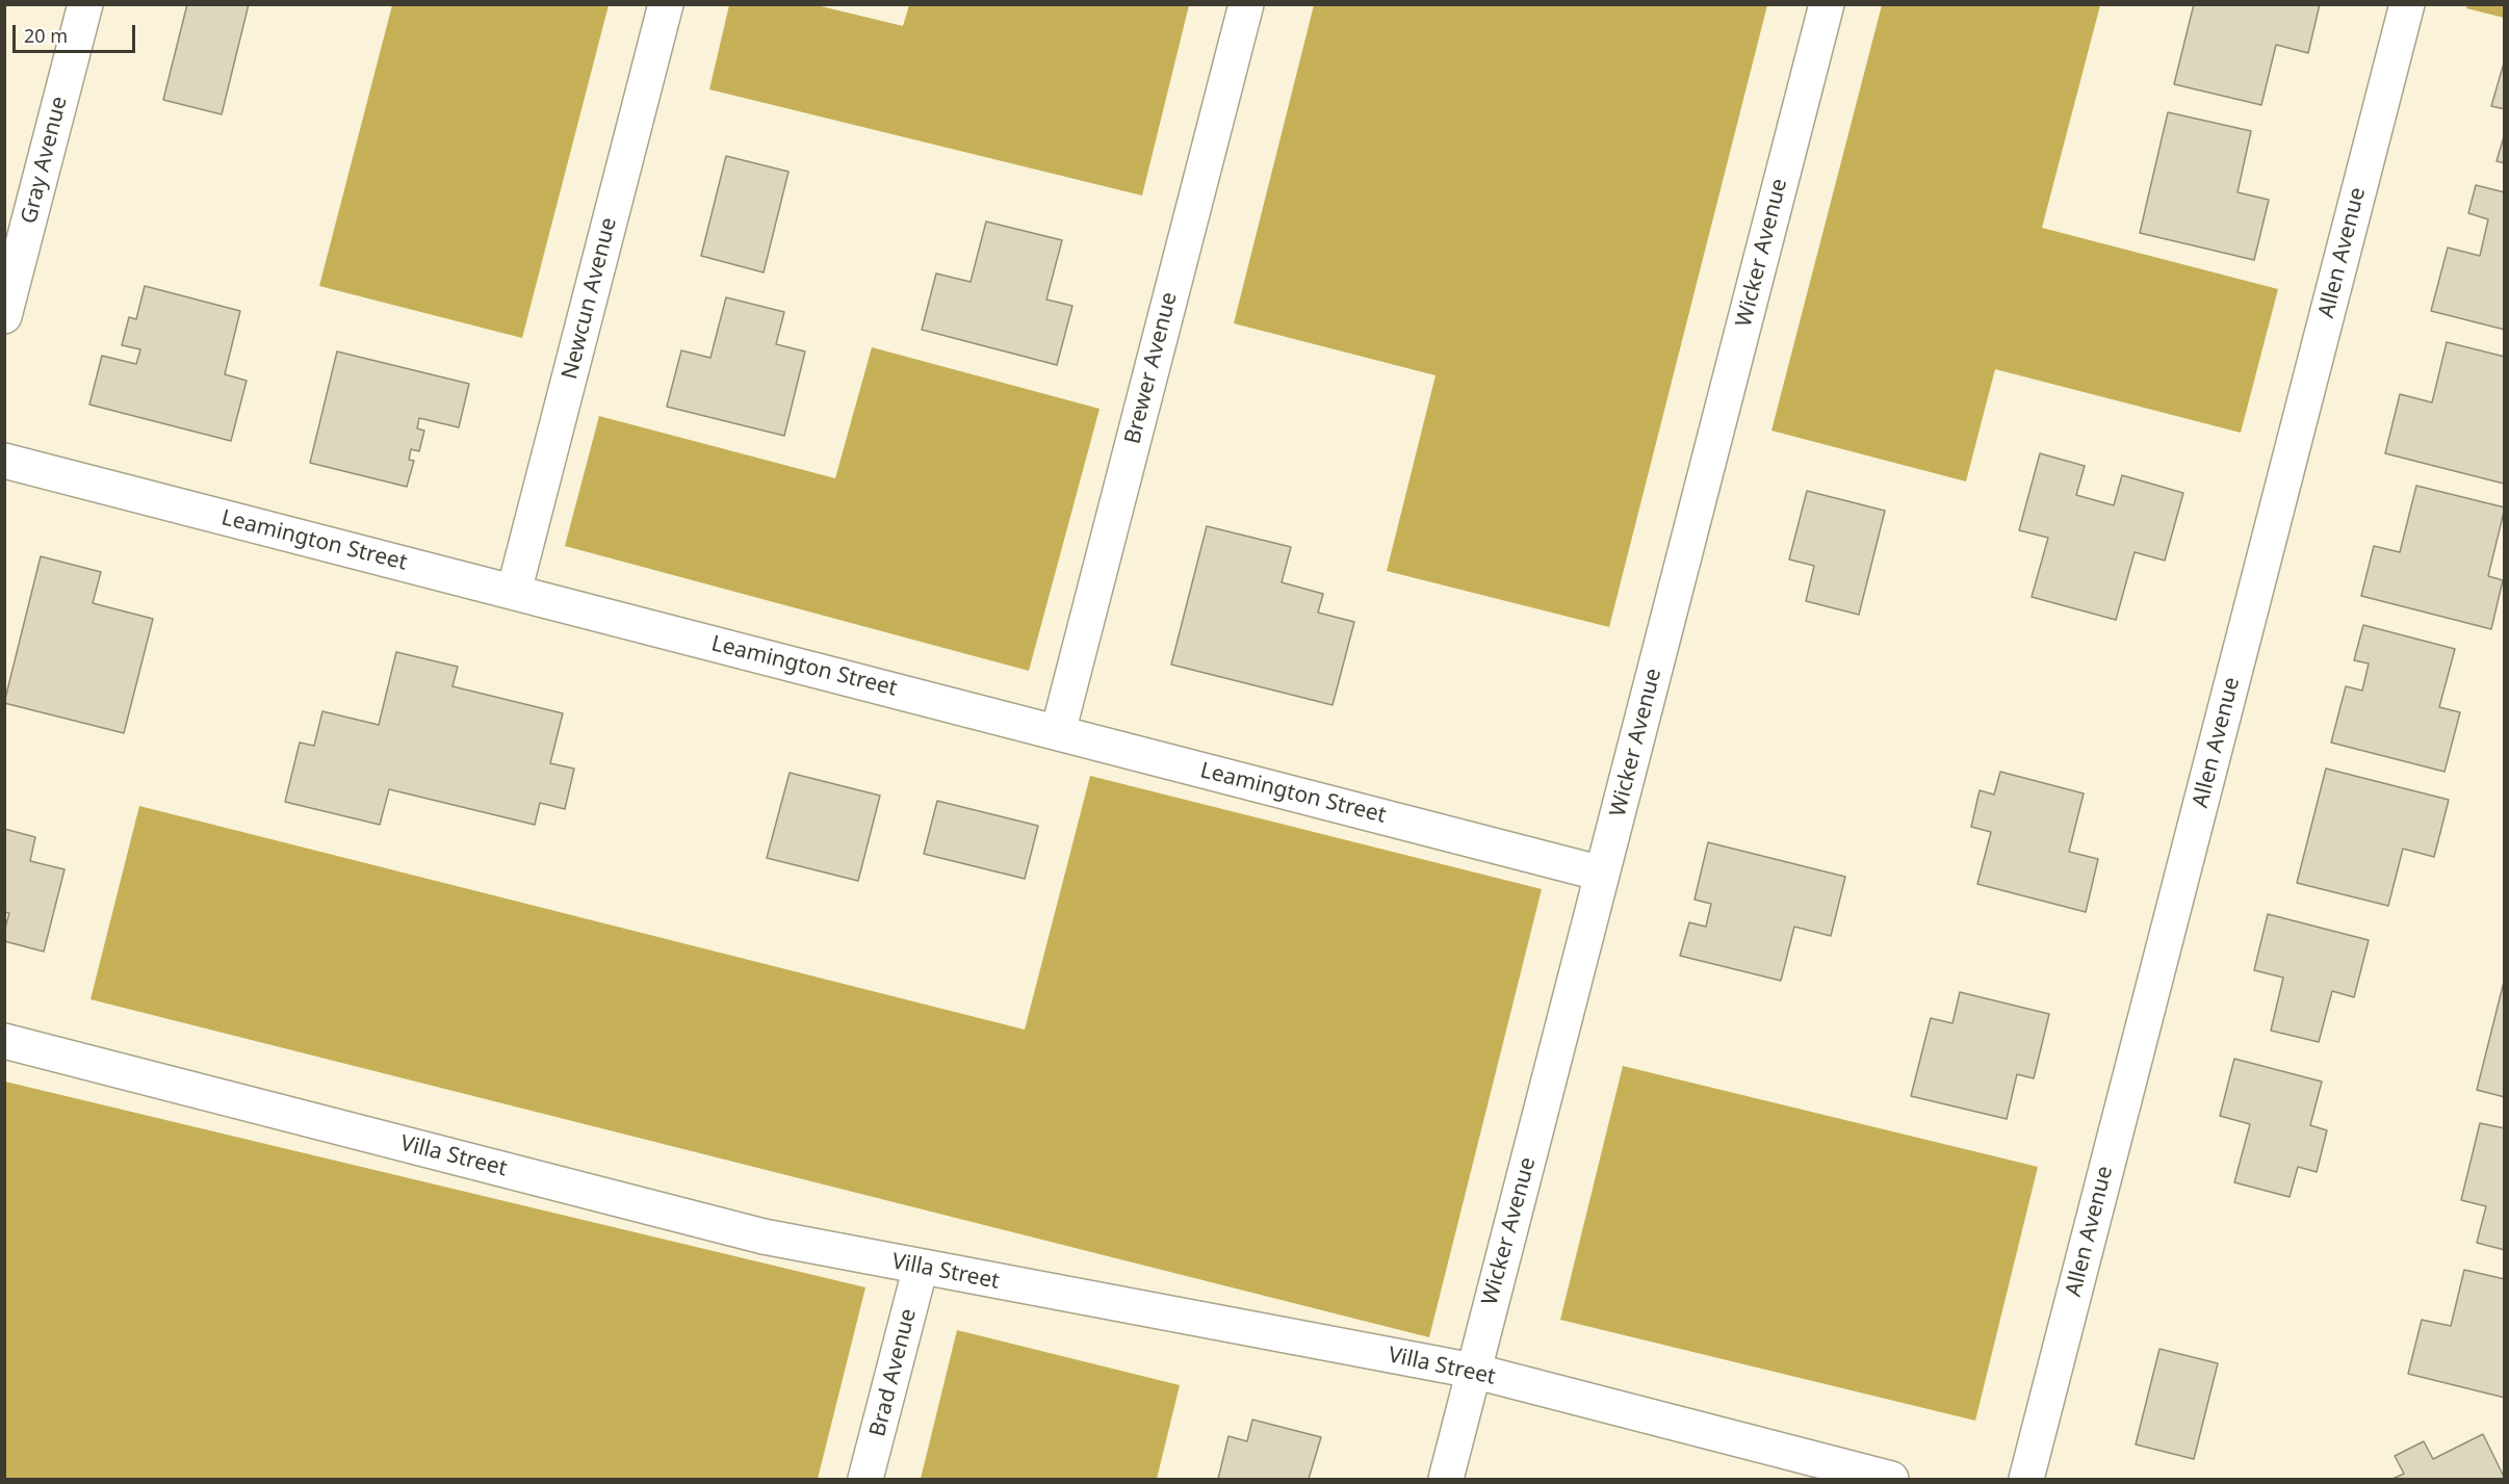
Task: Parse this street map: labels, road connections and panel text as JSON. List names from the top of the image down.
{
  "streets": {
    "street": [
      "Gray Avenue",
      "Wicker Avenue",
      "Allen Avenue",
      "Newcun Avenue",
      "Brewer Avenue",
      "Leamington Street",
      "Villa Street",
      "Brad Avenue"
    ]
  },
  "crossings": [
    ["Wicker Avenue", "Leamington Street"],
    ["Wicker Avenue", "Villa Street"],
    ["Newcun Avenue", "Leamington Street"],
    ["Brewer Avenue", "Leamington Street"],
    ["Villa Street", "Brad Avenue"]
  ],
  "scale_bar": "20 m"
}
